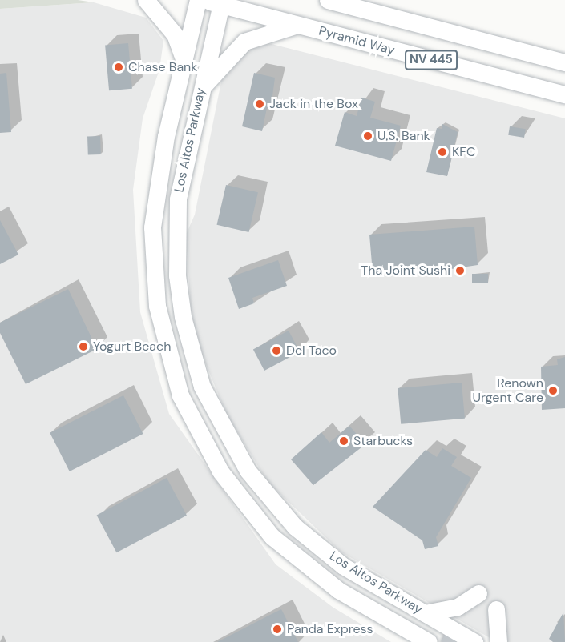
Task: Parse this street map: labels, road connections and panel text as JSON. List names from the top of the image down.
{
  "streets": {
    "main road": ["Pyramid Way", "NV 445", "Los Altos Parkway"]
  },
  "crossings": [
    ["Pyramid Way", "Los Altos Parkway"]
  ],
  "places": [
    "Chase Bank",
    "Jack in the Box",
    "U.S. Bank",
    "KFC",
    "Tha Joint Sushi",
    "Yogurt Beach",
    "Del Taco",
    "Renown Urgent Care",
    "Starbucks",
    "Panda Express"
  ]
}
